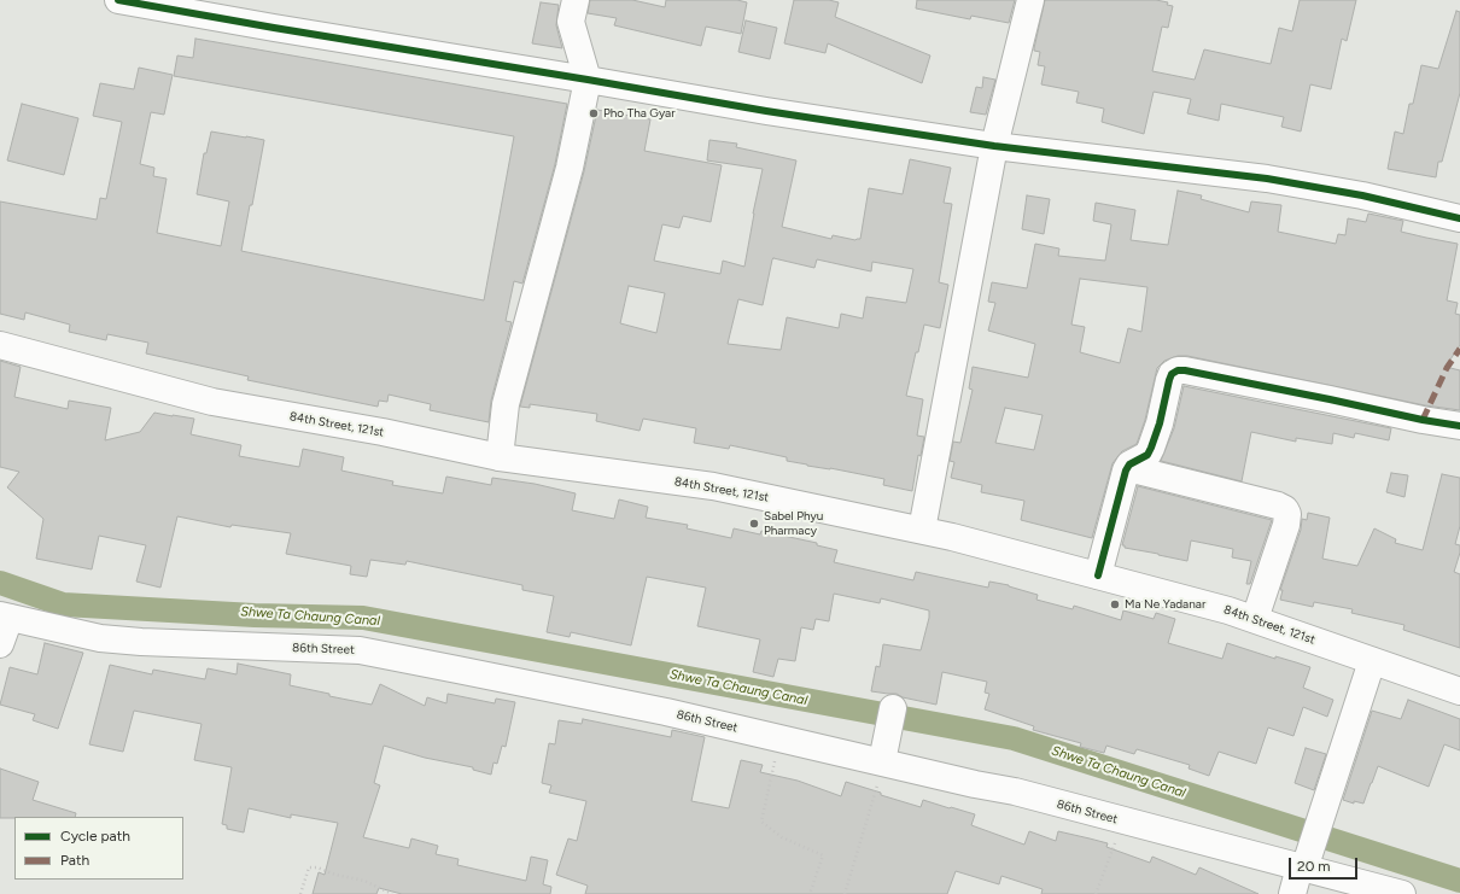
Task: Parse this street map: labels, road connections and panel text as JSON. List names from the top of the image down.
{
  "streets": {
    "street": ["84th Street, 121st", "86th Street"]
  },
  "water": ["Shwe Ta Chaung Canal"],
  "places": ["Pho Tha Gyar", "Sabel Phyu Pharmacy", "Ma Ne Yadanar"],
  "legend": ["Cycle path", "Path"],
  "scale_bar": "20 m"
}
